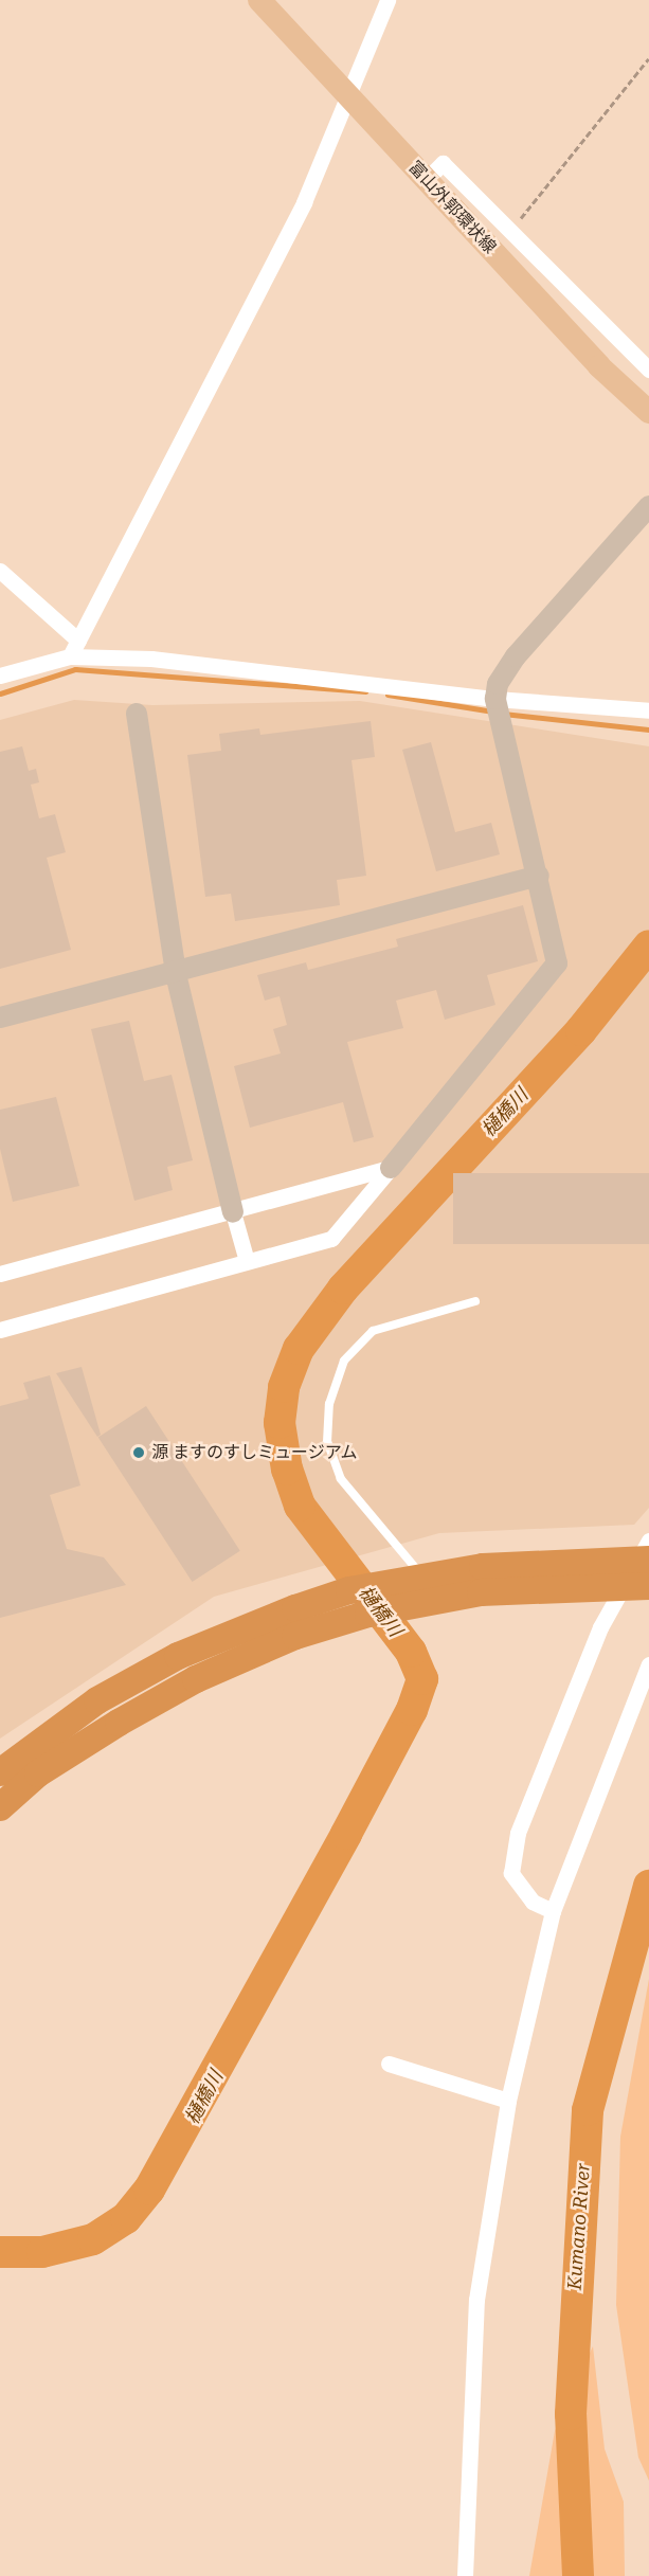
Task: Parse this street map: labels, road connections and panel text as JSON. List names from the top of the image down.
{
  "streets": {
    "main road": ["富山外郭環状線"]
  },
  "water": ["樋橋川", "Kumano River"],
  "places": ["源 ますのすしミュージアム"]
}
